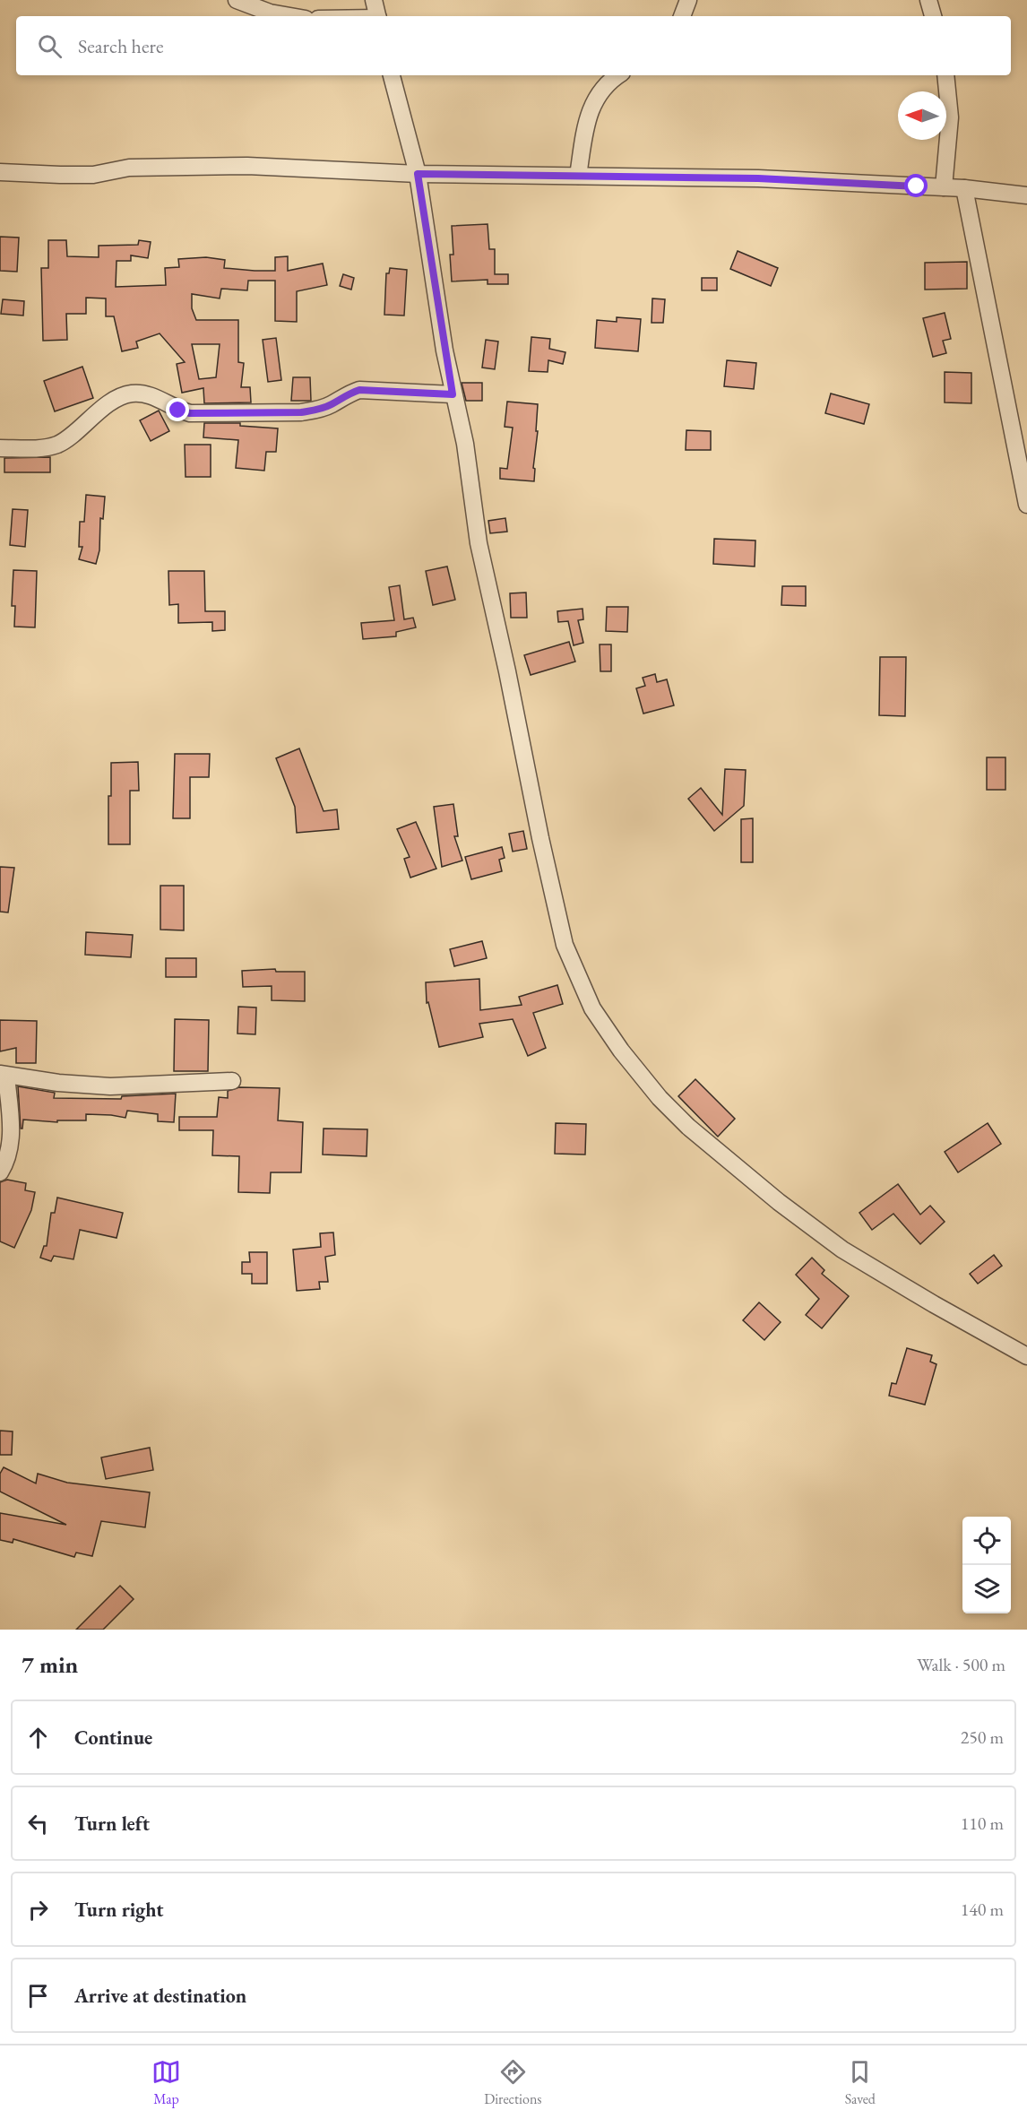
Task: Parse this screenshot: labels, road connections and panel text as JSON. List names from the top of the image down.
{
  "north": "left",
  "page": {
    "search": "Search here",
    "heading": ["7 min", "Walk · 500 m"],
    "list": [
      ["Continue", "250 m"],
      ["Turn left", "110 m"],
      ["Turn right", "140 m"],
      "Arrive at destination"
    ],
    "nav": ["Map", "Directions", "Saved"]
  }
}
